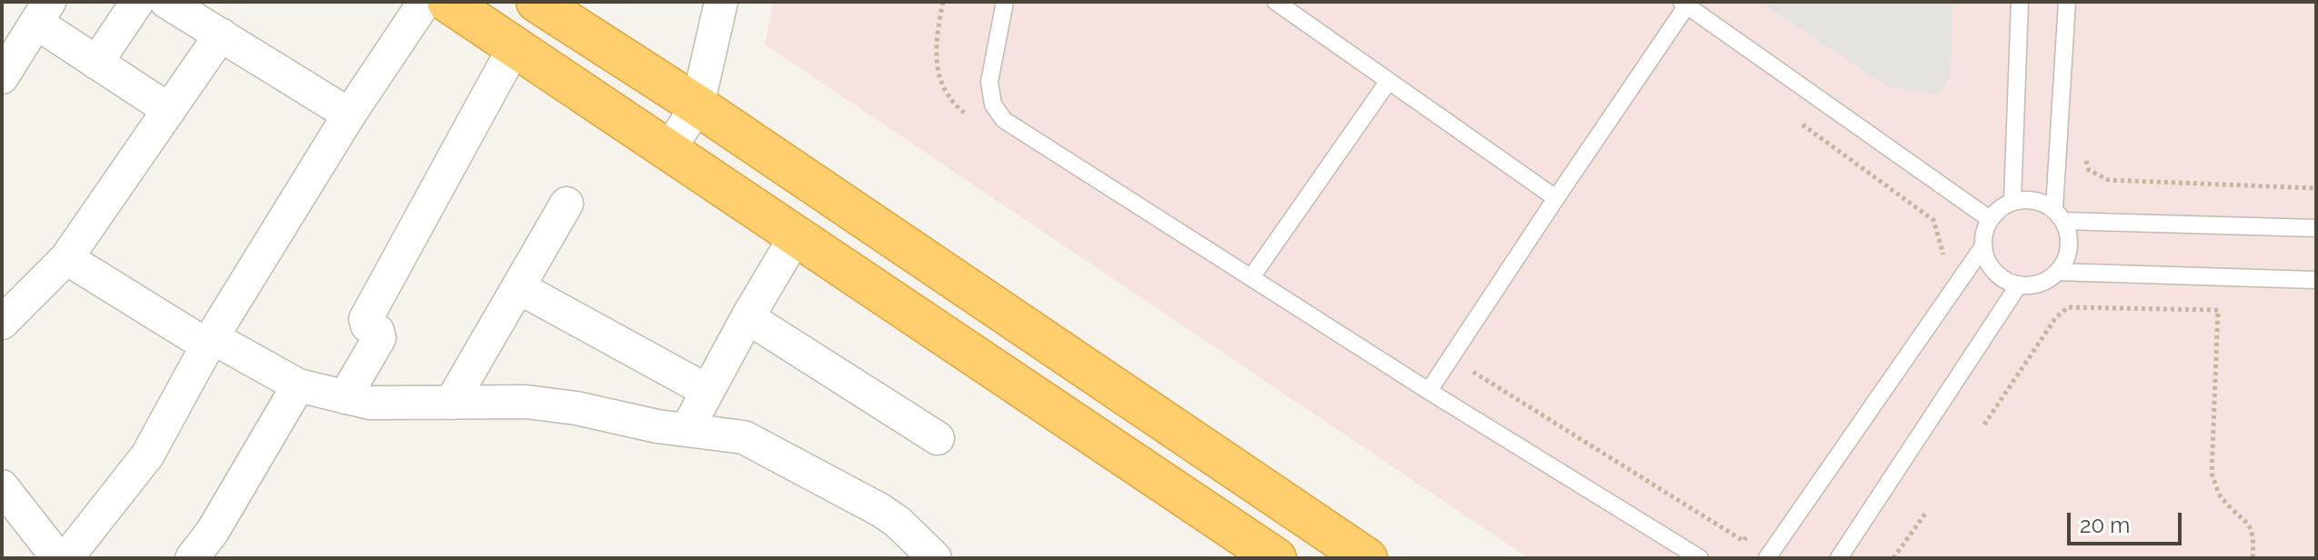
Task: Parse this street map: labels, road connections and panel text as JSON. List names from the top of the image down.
{
  "scale_bar": "20 m"
}
